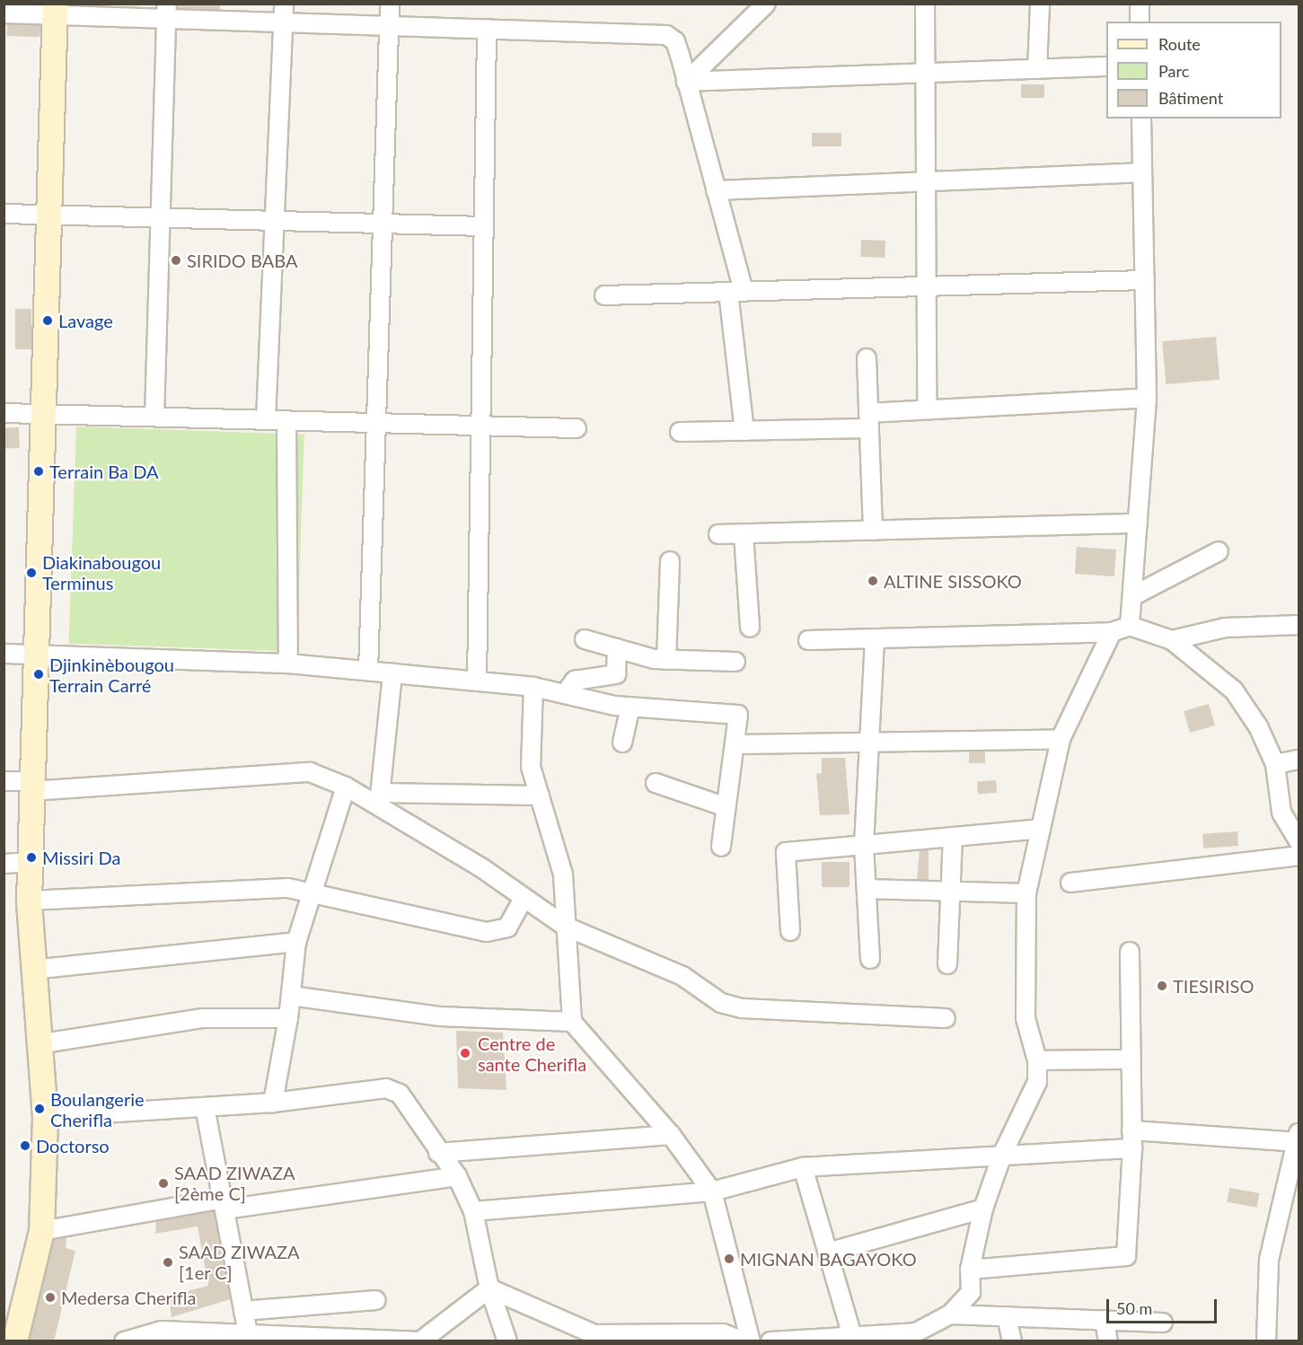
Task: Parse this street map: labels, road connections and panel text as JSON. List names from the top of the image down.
{
  "places": [
    "SIRIDO BABA",
    "Lavage",
    "Terrain Ba DA",
    "Diakinabougou Terminus",
    "ALTINE SISSOKO",
    "Djinkinèbougou Terrain Carré",
    "Missiri Da",
    "TIESIRISO",
    "Centre de sante Cherifla",
    "Boulangerie Cherifla",
    "Doctorso",
    "SAAD ZIWAZA [2ème C]",
    "MIGNAN BAGAYOKO",
    "SAAD ZIWAZA [1er C]",
    "Medersa Cherifla"
  ],
  "legend": ["Route", "Parc", "Bâtiment"],
  "scale_bar": "50 m"
}
